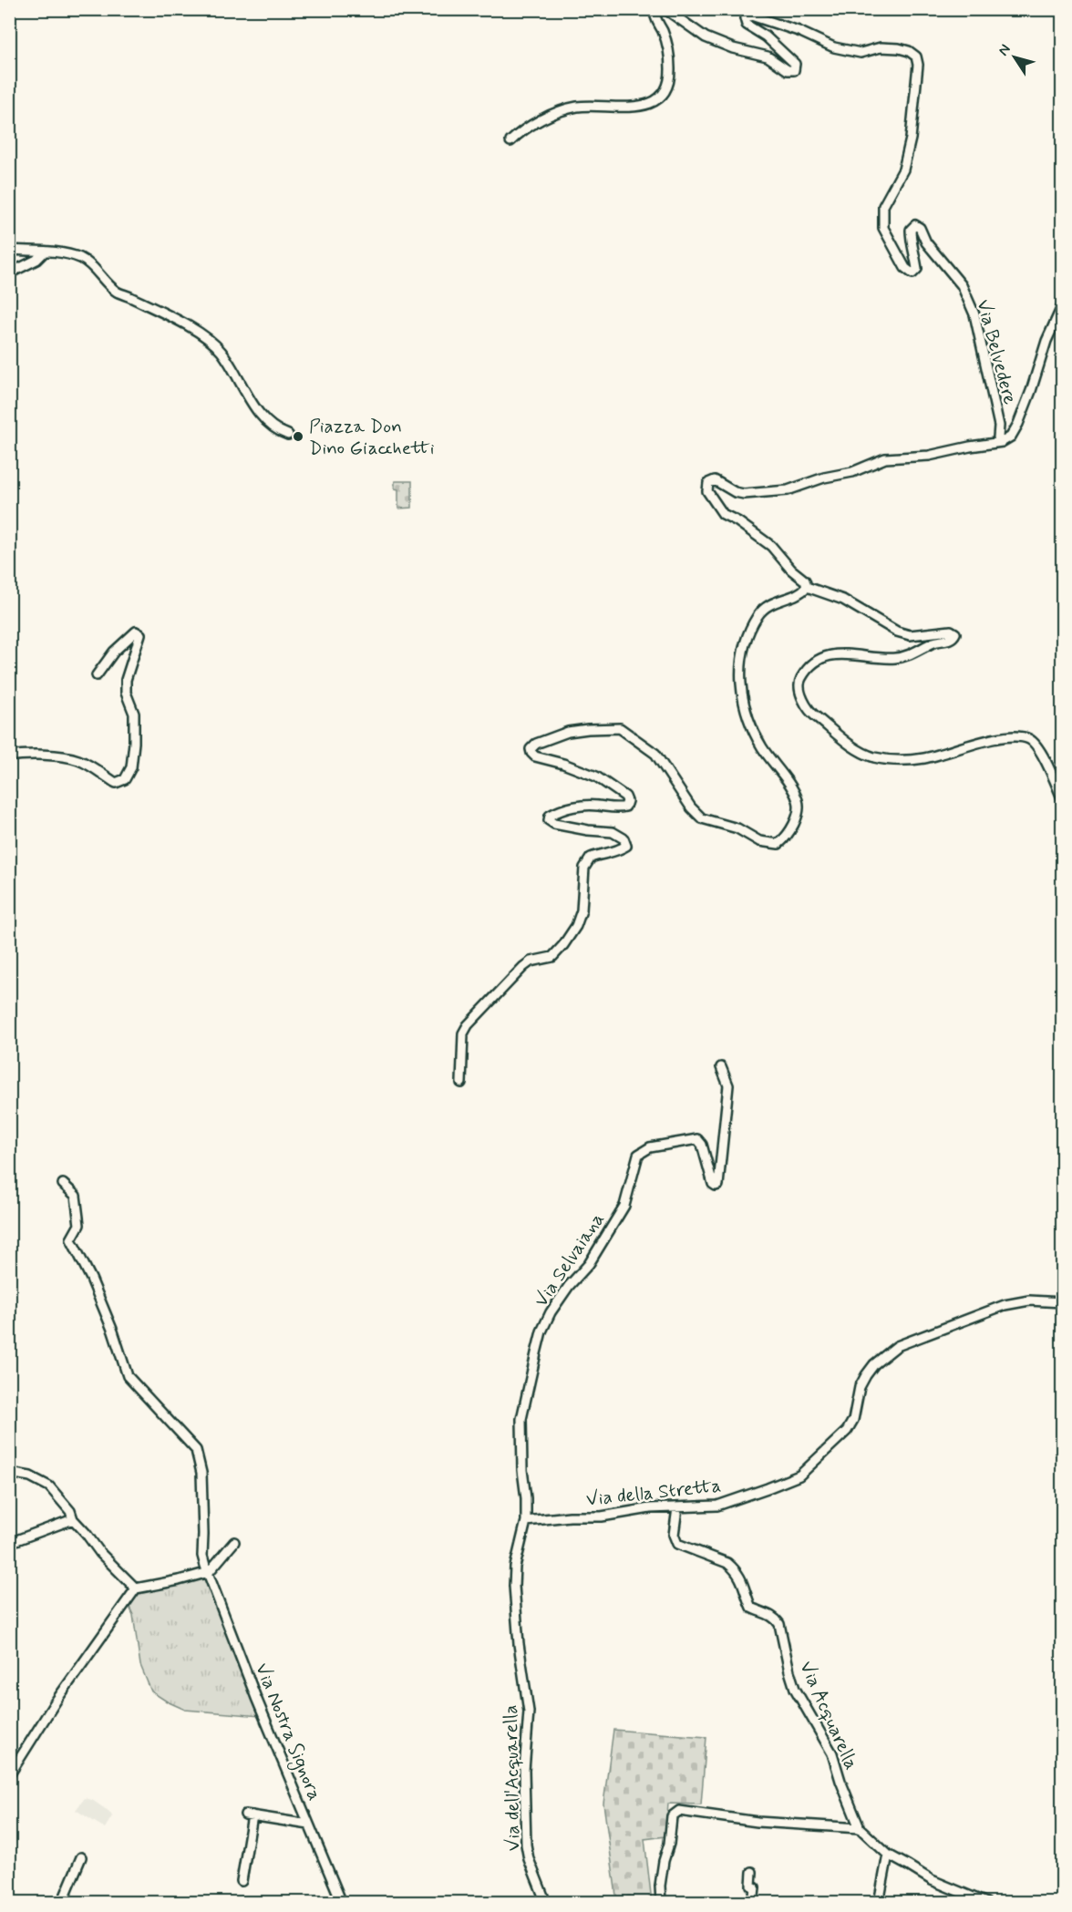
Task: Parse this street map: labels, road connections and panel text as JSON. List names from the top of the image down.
{
  "streets": {
    "street": [
      "Via Belvedere",
      "Via Selvaiana",
      "Via della Stretta",
      "Via Acquarella",
      "Via Nostra Signora",
      "Via dell'Acquarella"
    ]
  },
  "crossings": [
    ["Via Selvaiana", "Via della Stretta"],
    ["Via Selvaiana", "Via dell'Acquarella"],
    ["Via della Stretta", "Via Acquarella"],
    ["Via della Stretta", "Via dell'Acquarella"]
  ],
  "places": ["Piazza Don Dino Giacchetti"],
  "north": "top left"
}
